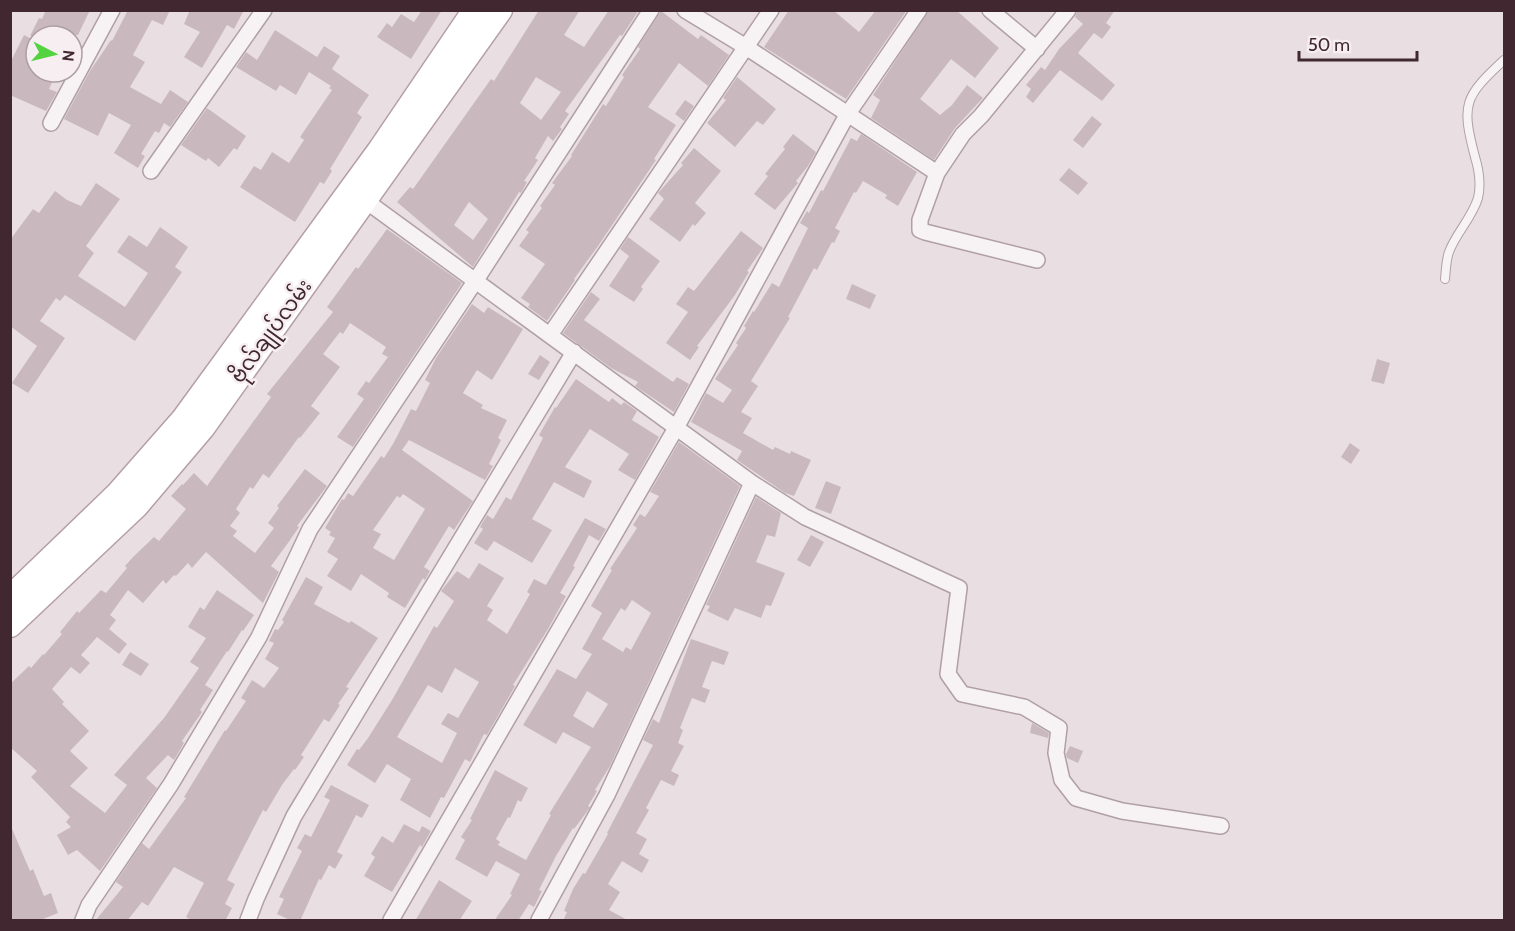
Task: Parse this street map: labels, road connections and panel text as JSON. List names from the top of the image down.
{
  "streets": {
    "main road": ["ဗိုလ်ချုပ်လမ်း"]
  },
  "scale_bar": "50 m",
  "north": "right"
}
